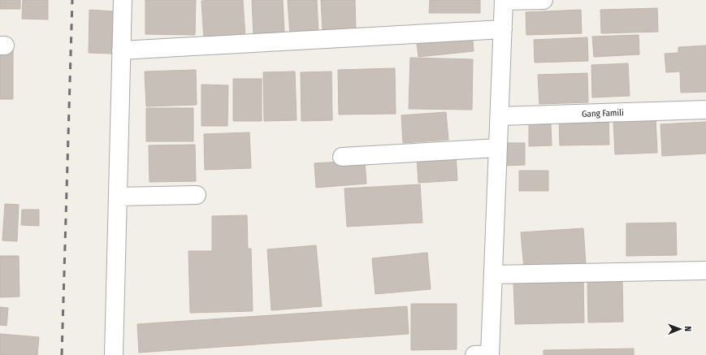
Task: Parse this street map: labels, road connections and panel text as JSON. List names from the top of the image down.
{
  "streets": {
    "street": ["Gang Famili"]
  },
  "north": "right"
}
